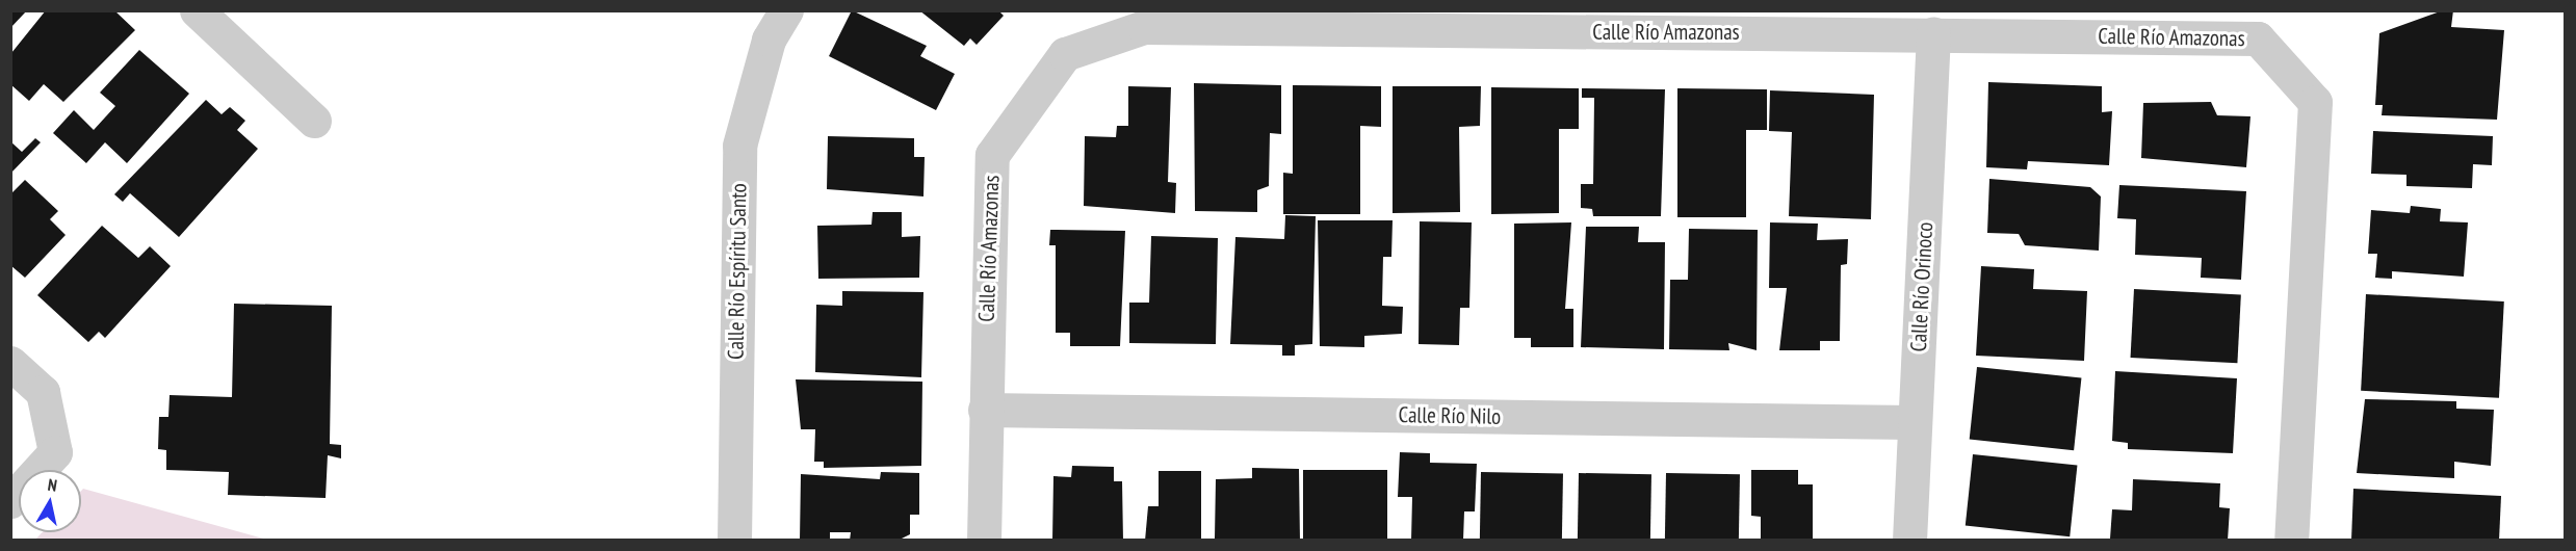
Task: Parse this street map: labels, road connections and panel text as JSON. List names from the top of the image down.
{
  "streets": {
    "street": [
      "Calle Río Amazonas",
      "Calle Río Espíritu Santo",
      "Calle Río Orinoco",
      "Calle Río Nilo"
    ]
  },
  "crossings": [
    ["Calle Río Amazonas", "Calle Río Orinoco"],
    ["Calle Río Amazonas", "Calle Río Nilo"],
    ["Calle Río Orinoco", "Calle Río Nilo"]
  ],
  "north": "top"
}
